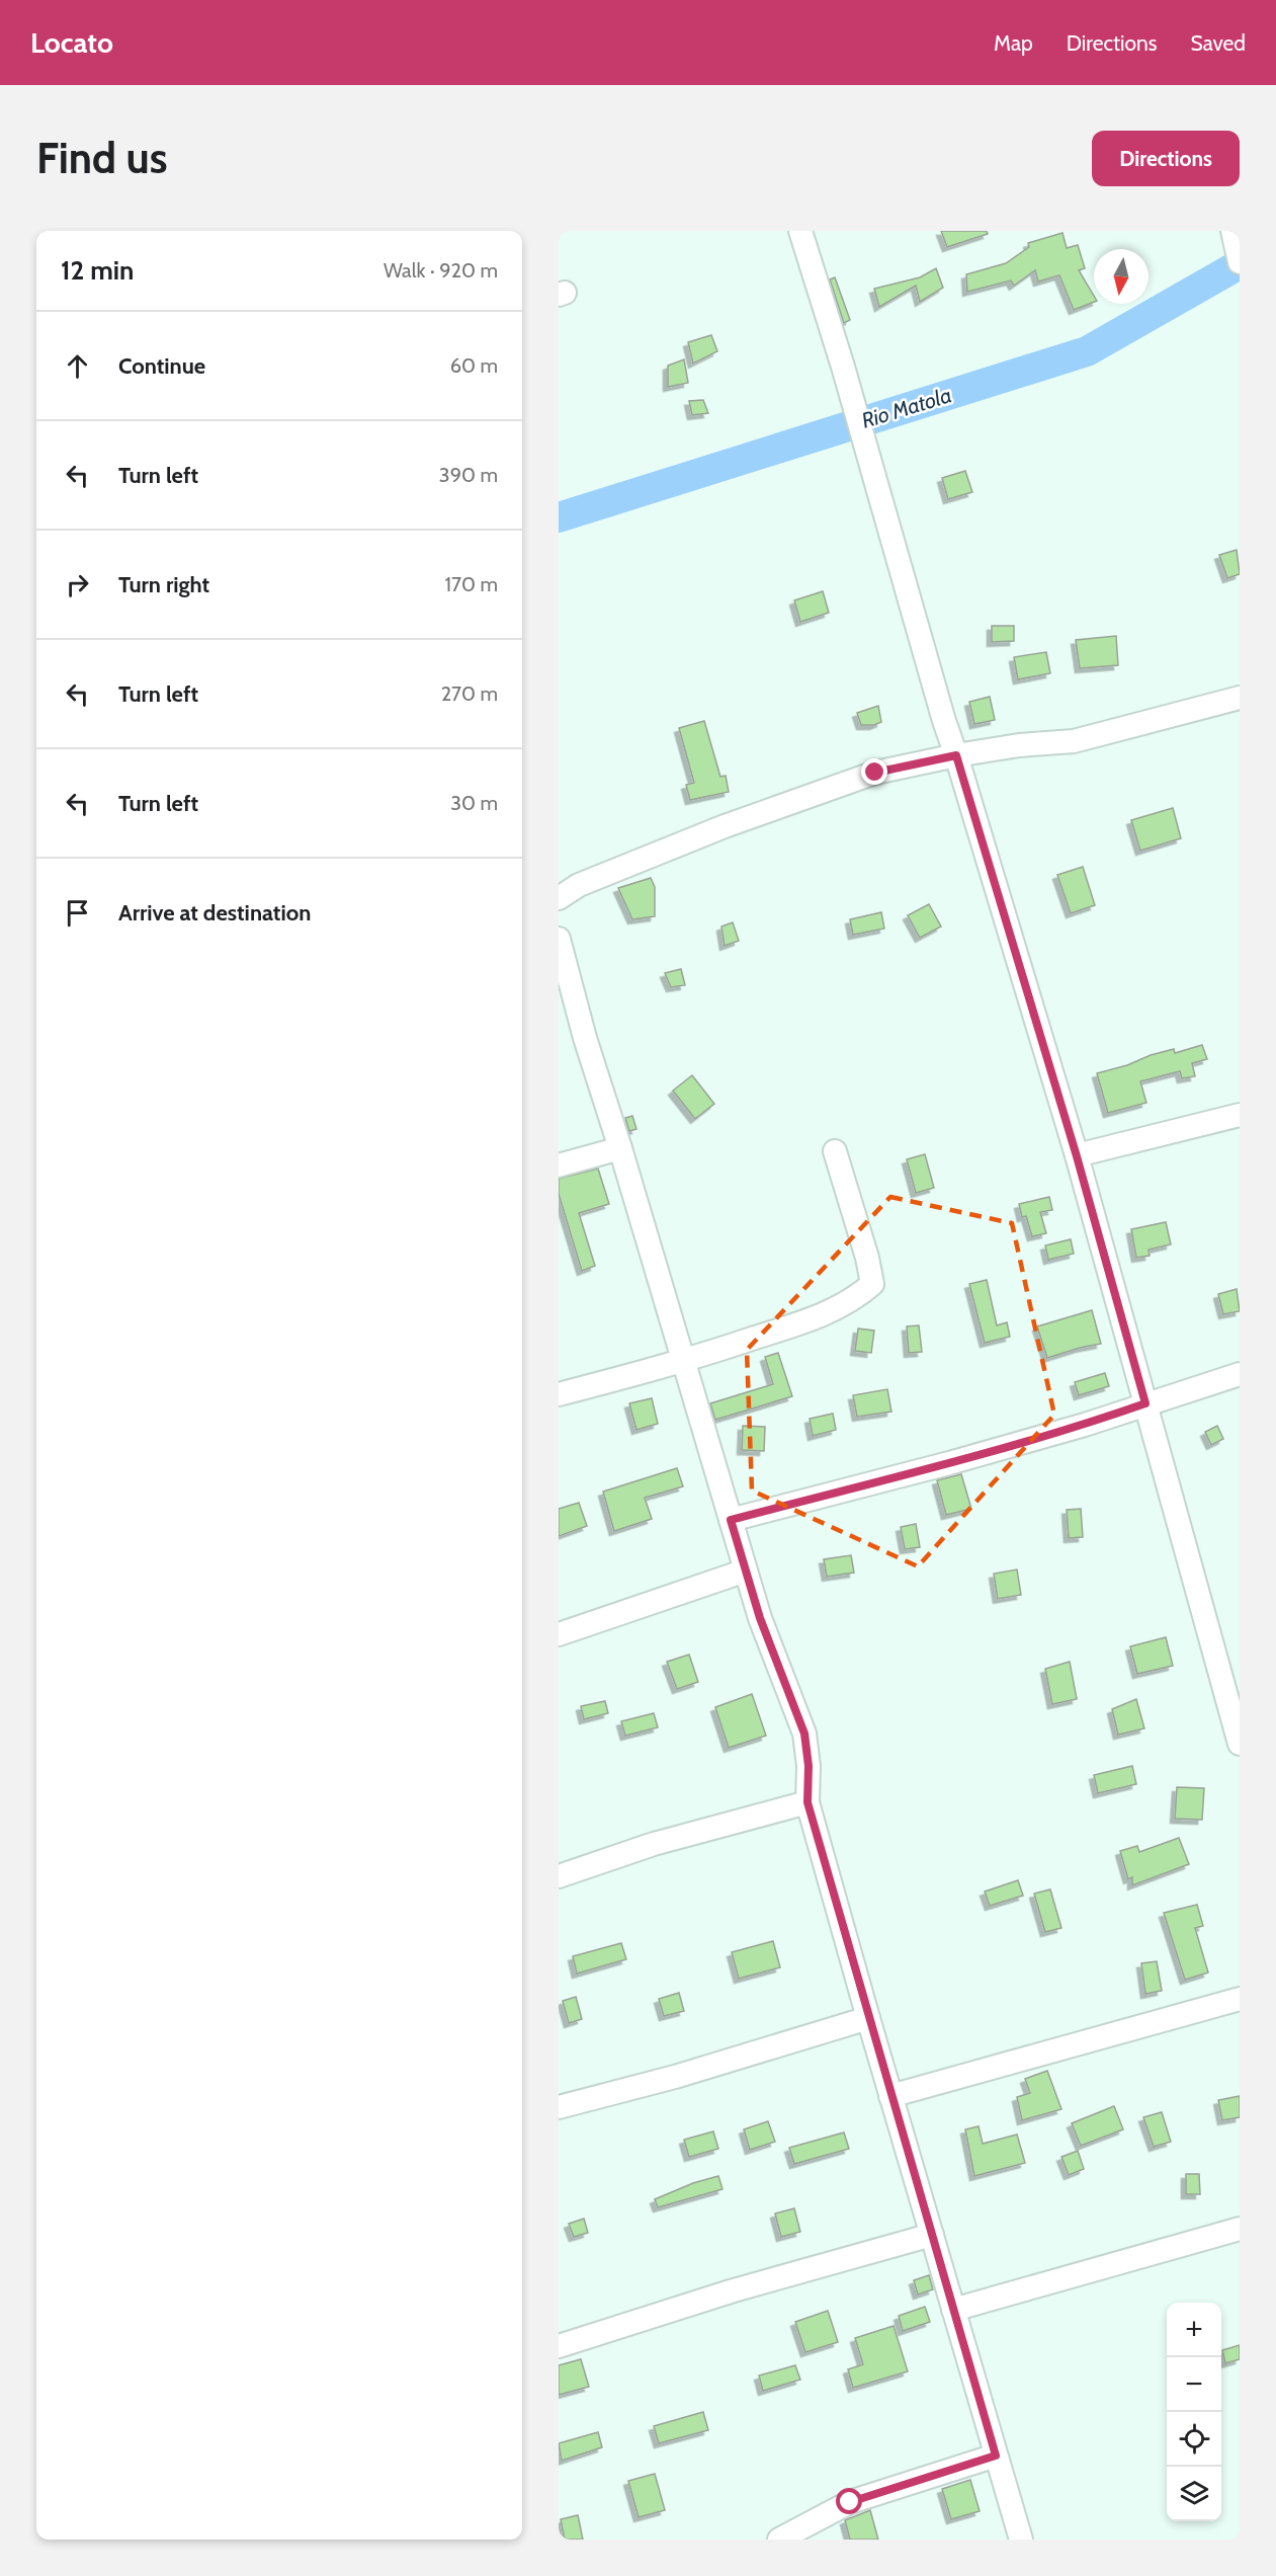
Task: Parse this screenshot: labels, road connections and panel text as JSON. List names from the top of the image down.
{
  "water": ["Rio Matola"],
  "north": "bottom",
  "page": {
    "header": "Locato",
    "nav": ["Map", "Directions", "Saved"],
    "buttons": "Directions",
    "title": "Find us",
    "heading": ["12 min", "Walk · 920 m"],
    "list": [
      ["Continue", "60 m"],
      ["Turn left", "390 m"],
      ["Turn right", "170 m"],
      ["Turn left", "270 m"],
      ["Turn left", "30 m"],
      "Arrive at destination"
    ],
    "map_buttons": ["+", "−"]
  }
}
